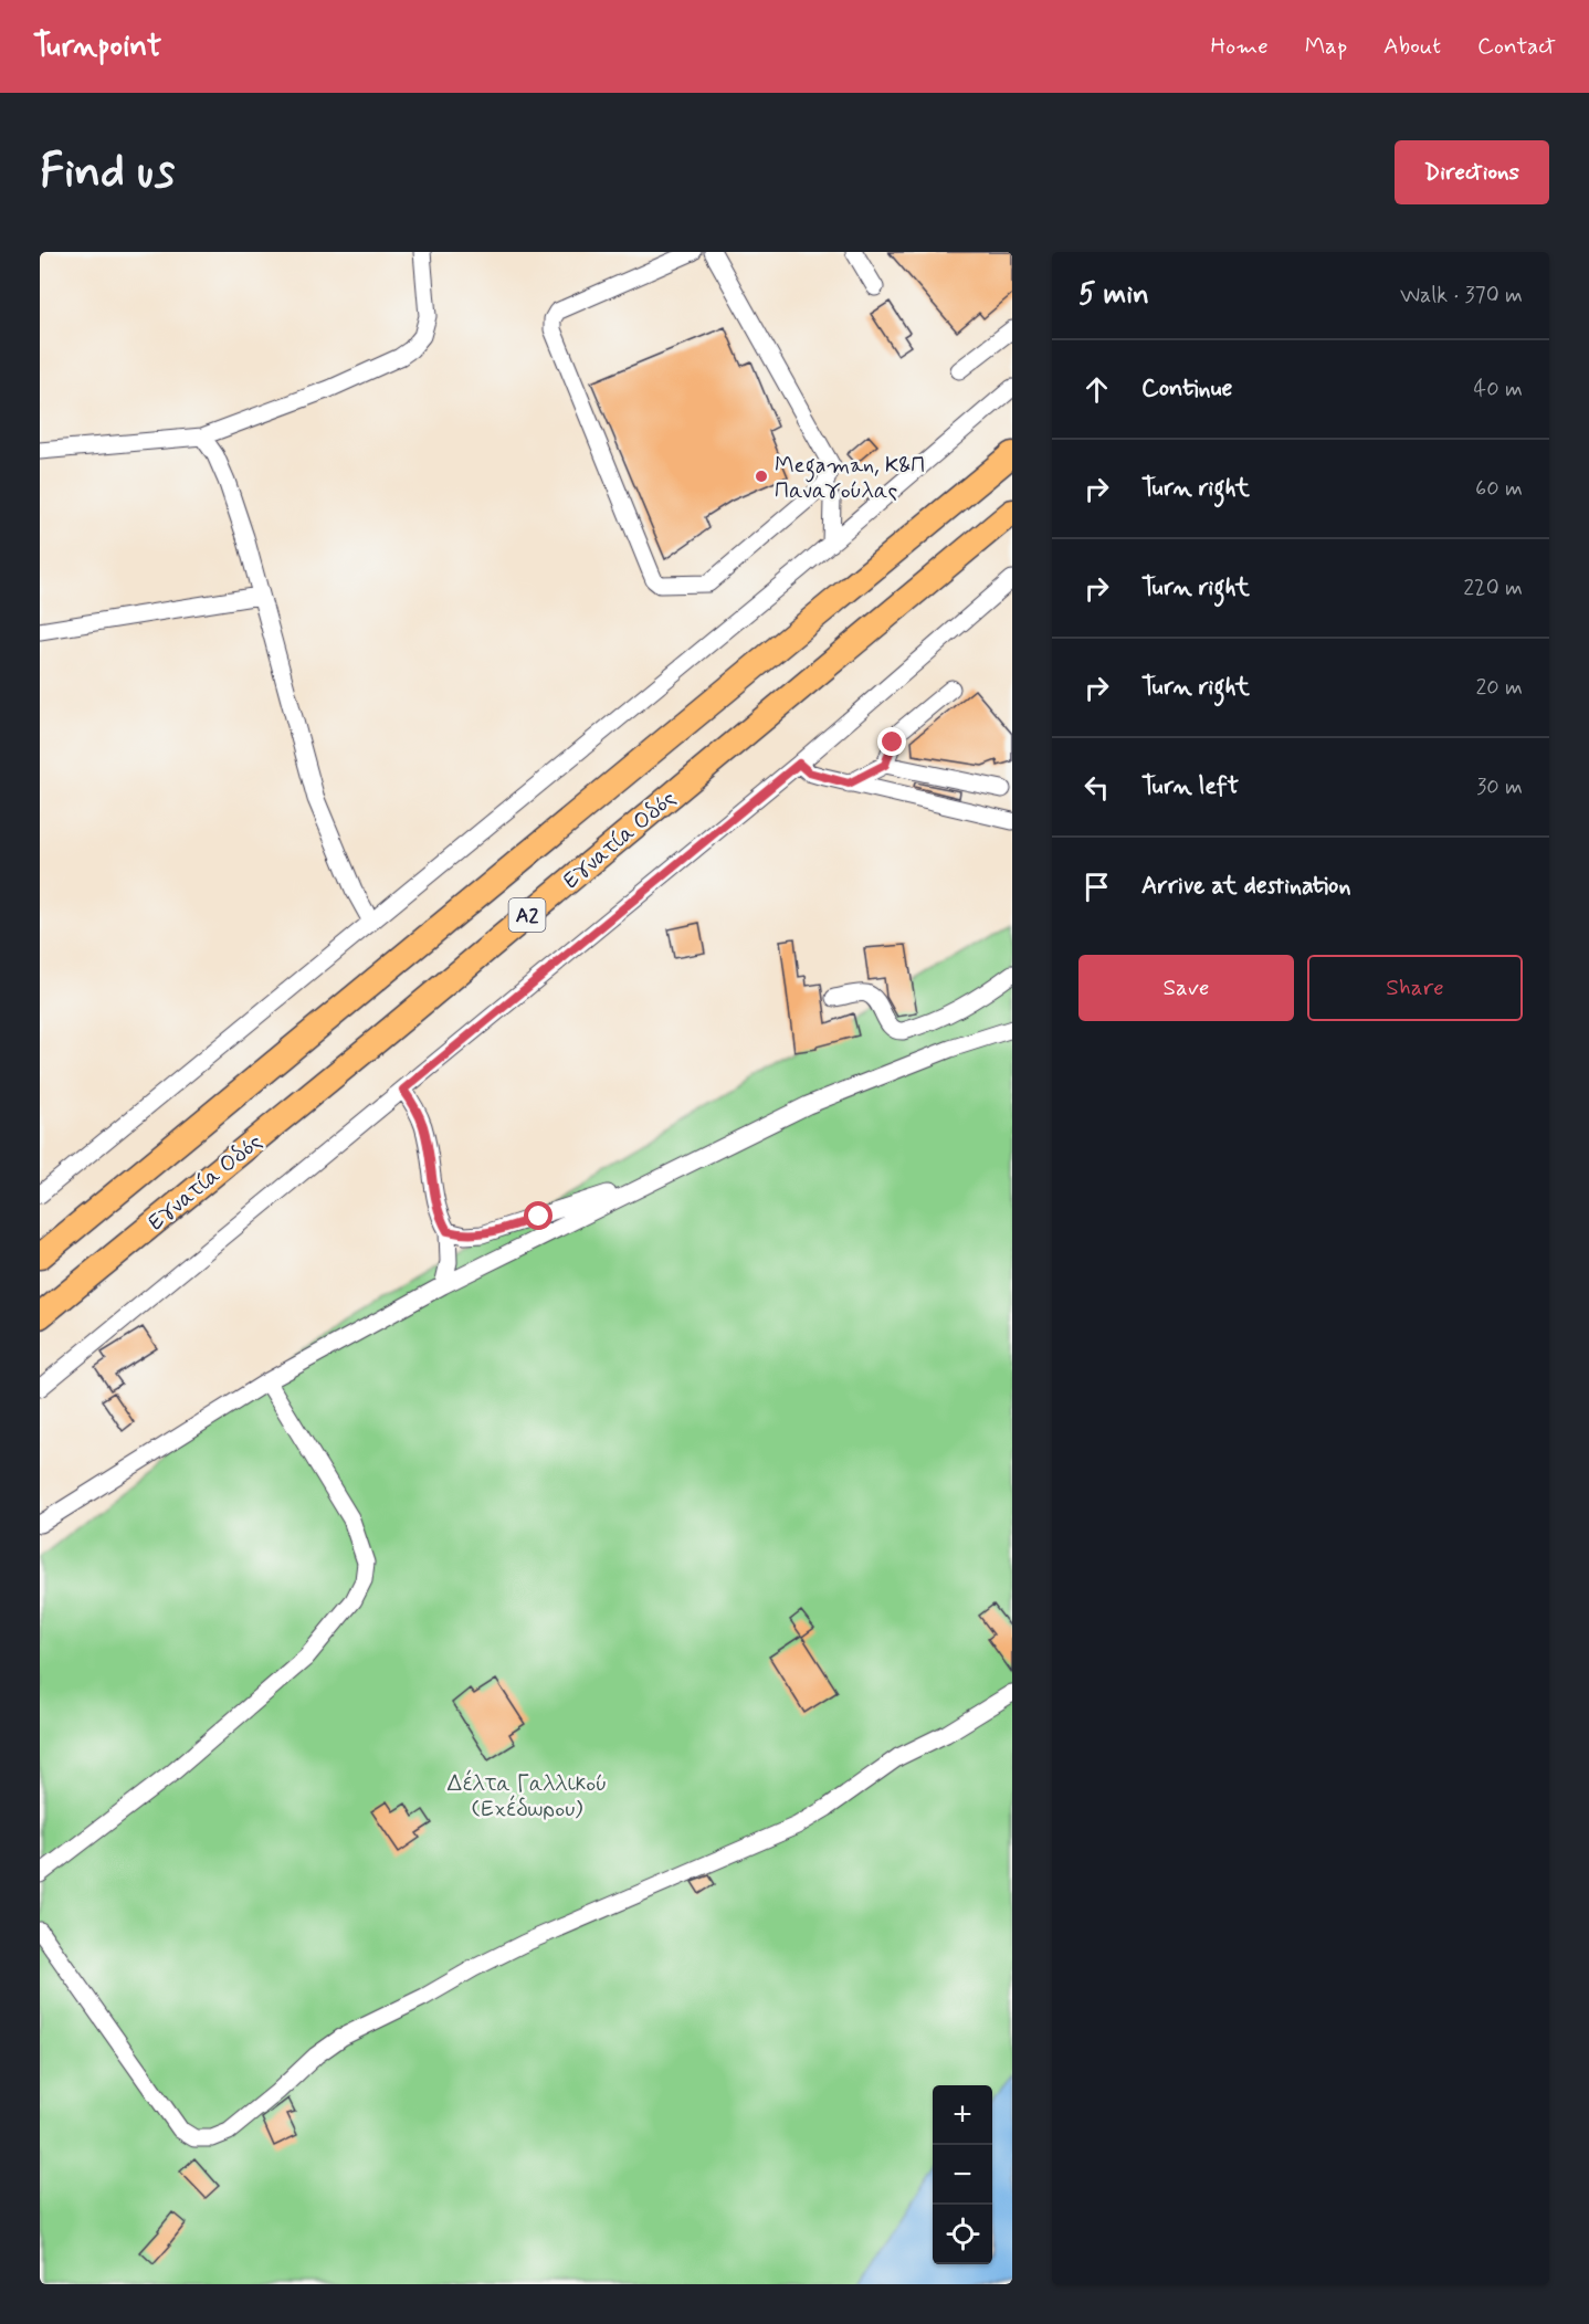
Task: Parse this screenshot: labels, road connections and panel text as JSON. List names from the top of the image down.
{
  "streets": {
    "highway": ["Εγνατία Οδός", "Α2"]
  },
  "parks": ["Δέλτα Γαλλικού (Εχέδωρου)"],
  "places": ["Megaman, Κ&Π Παναγούλας"],
  "page": {
    "header": "Turnpoint",
    "nav": [
      "Home",
      "Map",
      "About",
      "Contact"
    ],
    "buttons": [
      "Directions",
      ["Save", "Share"]
    ],
    "title": "Find us",
    "heading": ["5 min", "Walk · 370 m"],
    "list": [
      ["Continue", "40 m"],
      ["Turn right", "60 m"],
      ["Turn right", "220 m"],
      ["Turn right", "20 m"],
      ["Turn left", "30 m"],
      "Arrive at destination"
    ],
    "map_buttons": ["+", "−"]
  }
}
